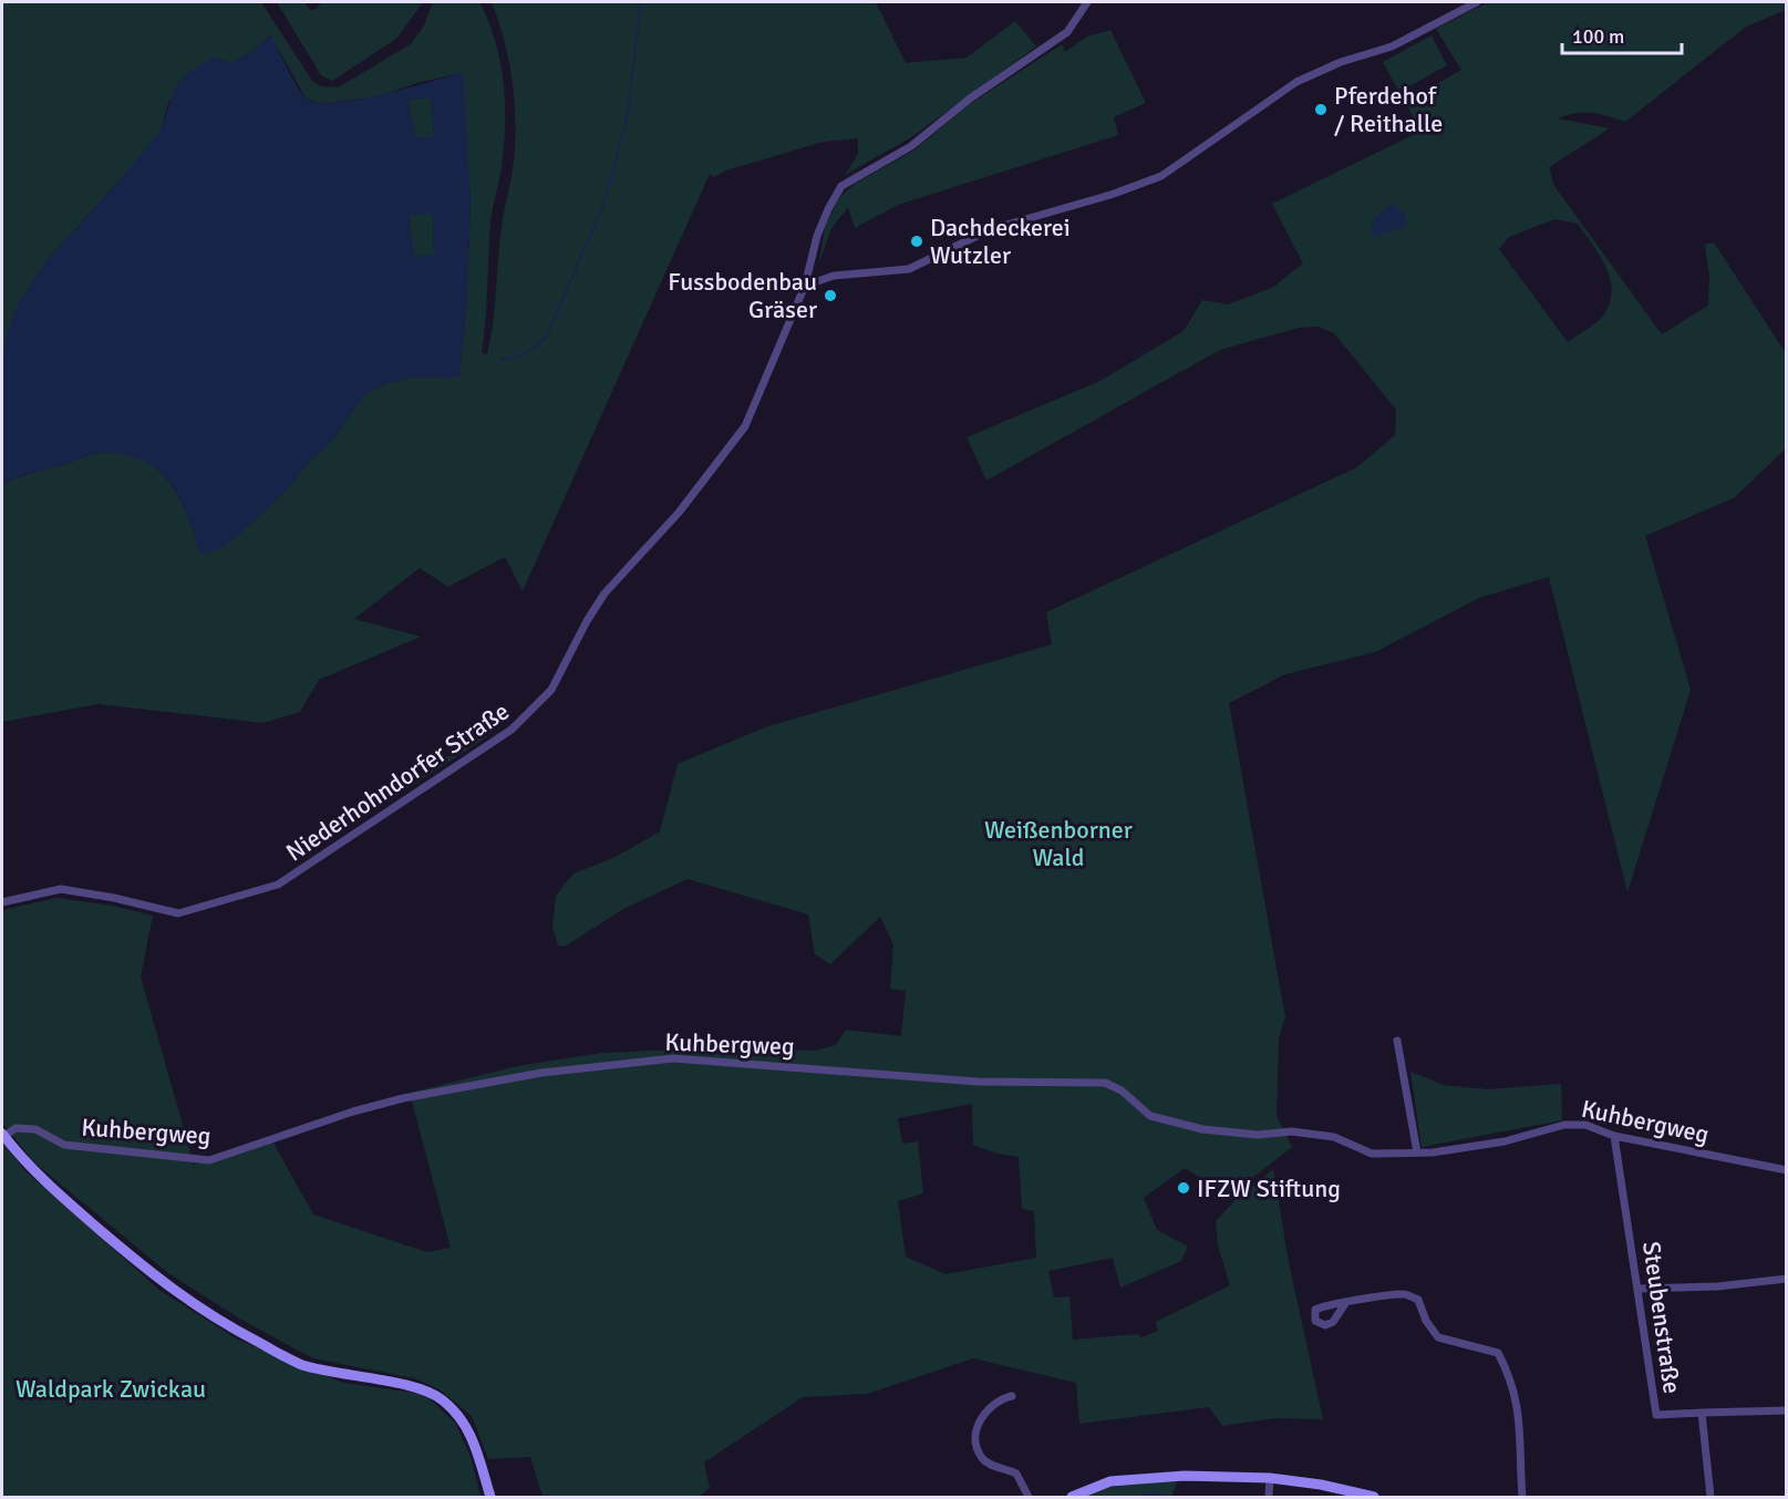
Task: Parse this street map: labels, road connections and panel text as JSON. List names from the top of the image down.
{
  "streets": {
    "street": ["Niederhohndorfer Straße", "Kuhbergweg", "Steubenstraße"]
  },
  "crossings": [
    ["Kuhbergweg", "Steubenstraße"]
  ],
  "parks": ["Weißenborner Wald", "Waldpark Zwickau"],
  "places": [
    "Pferdehof / Reithalle",
    "Dachdeckerei Wutzler",
    "Fussbodenbau Gräser",
    "IFZW Stiftung"
  ],
  "scale_bar": "100 m"
}
